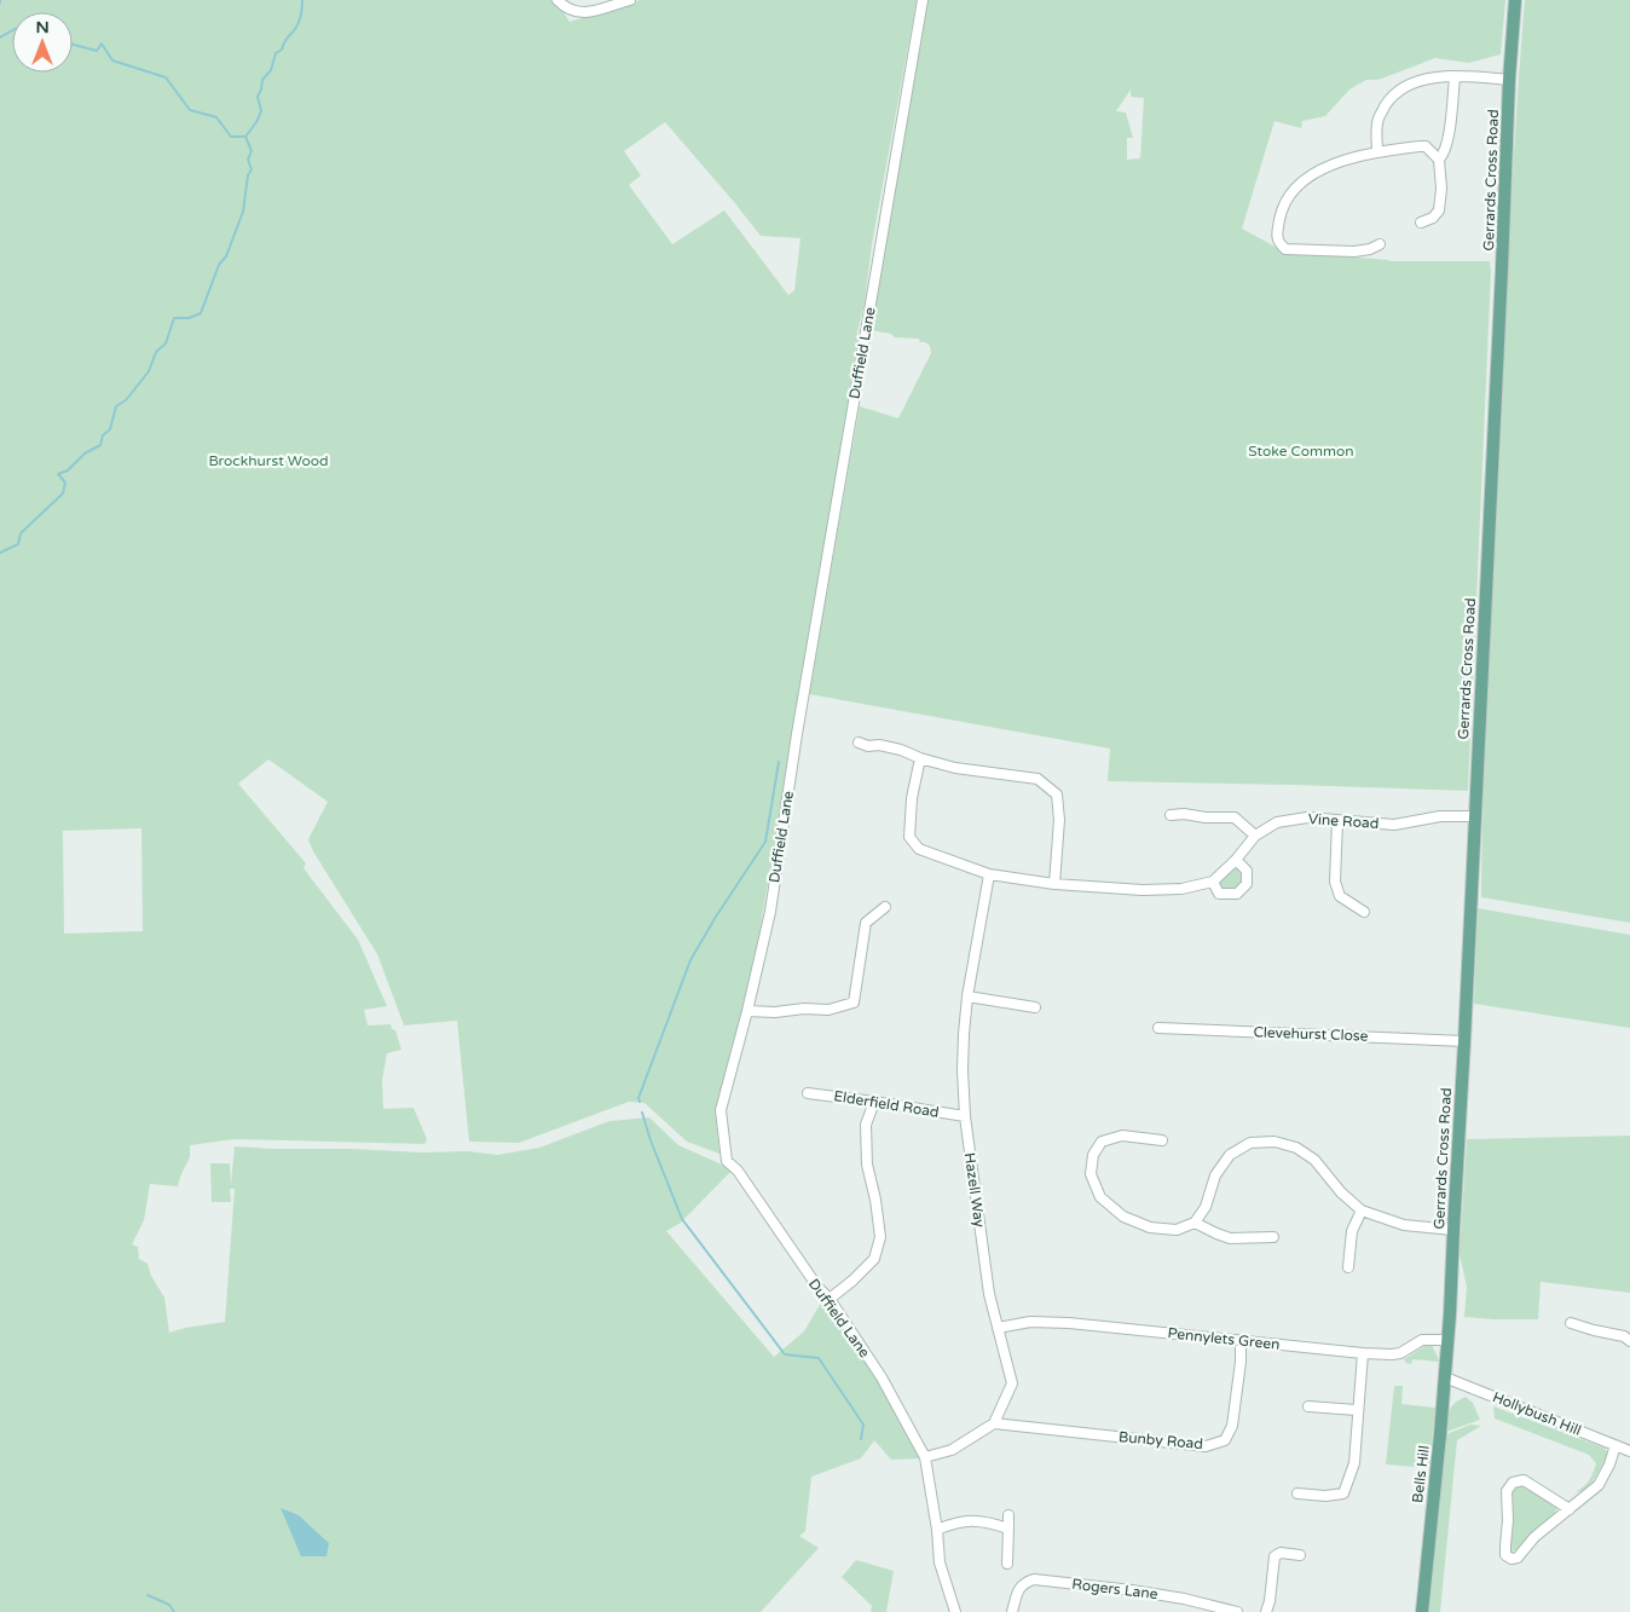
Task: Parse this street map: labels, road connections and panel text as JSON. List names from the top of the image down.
{
  "streets": {
    "main road": ["Gerrards Cross Road", "Bells Hill"],
    "street": [
      "Duffield Lane",
      "Vine Road",
      "Clevehurst Close",
      "Elderfield Road",
      "Hazell Way",
      "Pennylets Green",
      "Hollybush Hill",
      "Bunby Road",
      "Rogers Lane"
    ]
  },
  "crossings": [
    ["Gerrards Cross Road", "Vine Road"],
    ["Gerrards Cross Road", "Clevehurst Close"],
    ["Gerrards Cross Road", "Pennylets Green"],
    ["Gerrards Cross Road", "Bells Hill"],
    ["Elderfield Road", "Hazell Way"],
    ["Hazell Way", "Pennylets Green"],
    ["Hazell Way", "Bunby Road"],
    ["Pennylets Green", "Bunby Road"],
    ["Pennylets Green", "Bells Hill"],
    ["Hollybush Hill", "Bells Hill"]
  ],
  "parks": ["Stoke Common", "Brockhurst Wood"],
  "north": "top"
}
